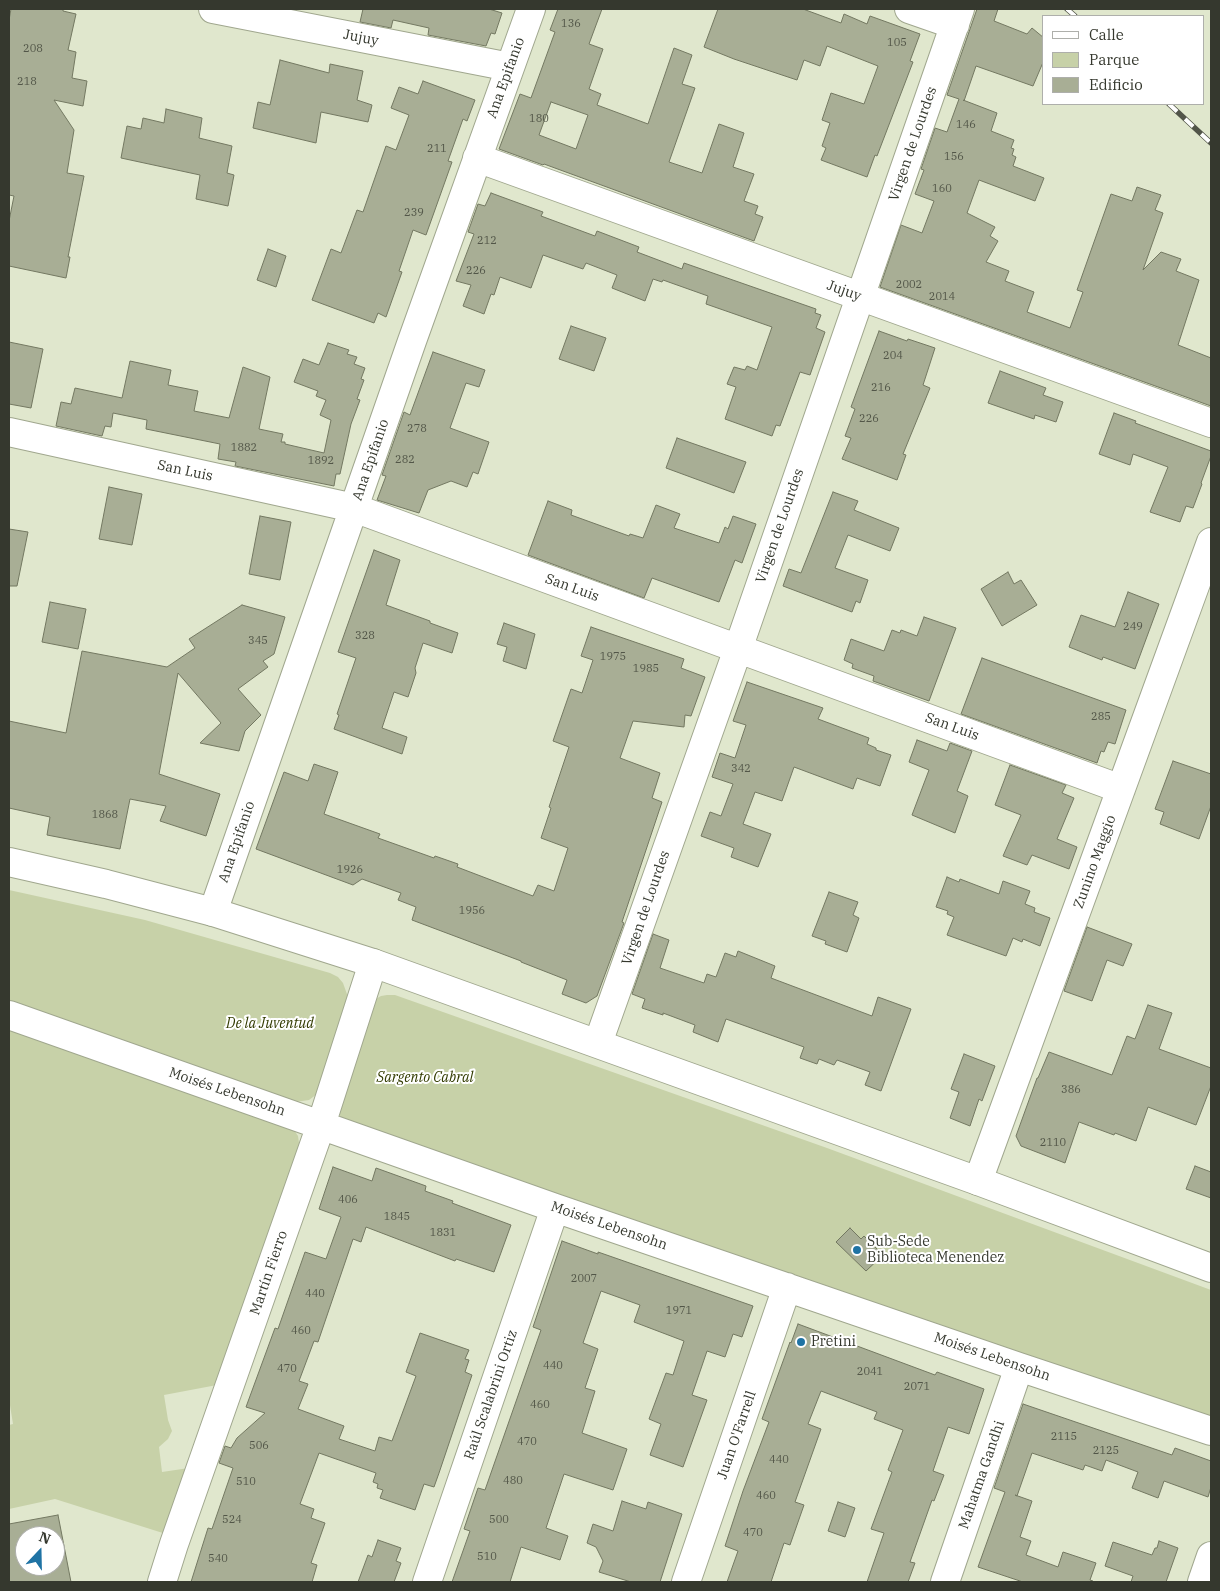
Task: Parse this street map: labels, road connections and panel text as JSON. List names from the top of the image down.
{
  "streets": {
    "street": [
      "Jujuy",
      "Ana Epifanio",
      "Virgen de Lourdes",
      "San Luis",
      "Zunino Maggio",
      "Moisés Lebensohn",
      "Martín Fierro",
      "Raúl Scalabrini Ortiz",
      "Juan O'Farrell",
      "Mahatma Gandhi"
    ]
  },
  "crossings": [
    ["Jujuy", "Ana Epifanio"],
    ["Jujuy", "Virgen de Lourdes"],
    ["Ana Epifanio", "San Luis"],
    ["Virgen de Lourdes", "San Luis"],
    ["San Luis", "Zunino Maggio"],
    ["Moisés Lebensohn", "Martín Fierro"],
    ["Moisés Lebensohn", "Raúl Scalabrini Ortiz"],
    ["Moisés Lebensohn", "Juan O'Farrell"],
    ["Moisés Lebensohn", "Mahatma Gandhi"]
  ],
  "parks": ["De la Juventud", "Sargento Cabral"],
  "places": ["Sub-Sede Biblioteca Menendez", "Pretini"],
  "house_numbers": [
    "136",
    "105",
    "208",
    "218",
    "180",
    "146",
    "211",
    "156",
    "160",
    "239",
    "212",
    "226",
    "2002",
    "2014",
    "204",
    "216",
    "226",
    "278",
    "1882",
    "282",
    "1892",
    "249",
    "328",
    "345",
    "1975",
    "1985",
    "285",
    "342",
    "1868",
    "1926",
    "1956",
    "386",
    "2110",
    "406",
    "1845",
    "1831",
    "2007",
    "440",
    "1971",
    "460",
    "440",
    "470",
    "2041",
    "2071",
    "460",
    "2115",
    "470",
    "506",
    "2125",
    "440",
    "480",
    "510",
    "460",
    "524",
    "500",
    "470",
    "510",
    "540"
  ],
  "legend": ["Calle", "Parque", "Edificio"],
  "north": "top"
}
